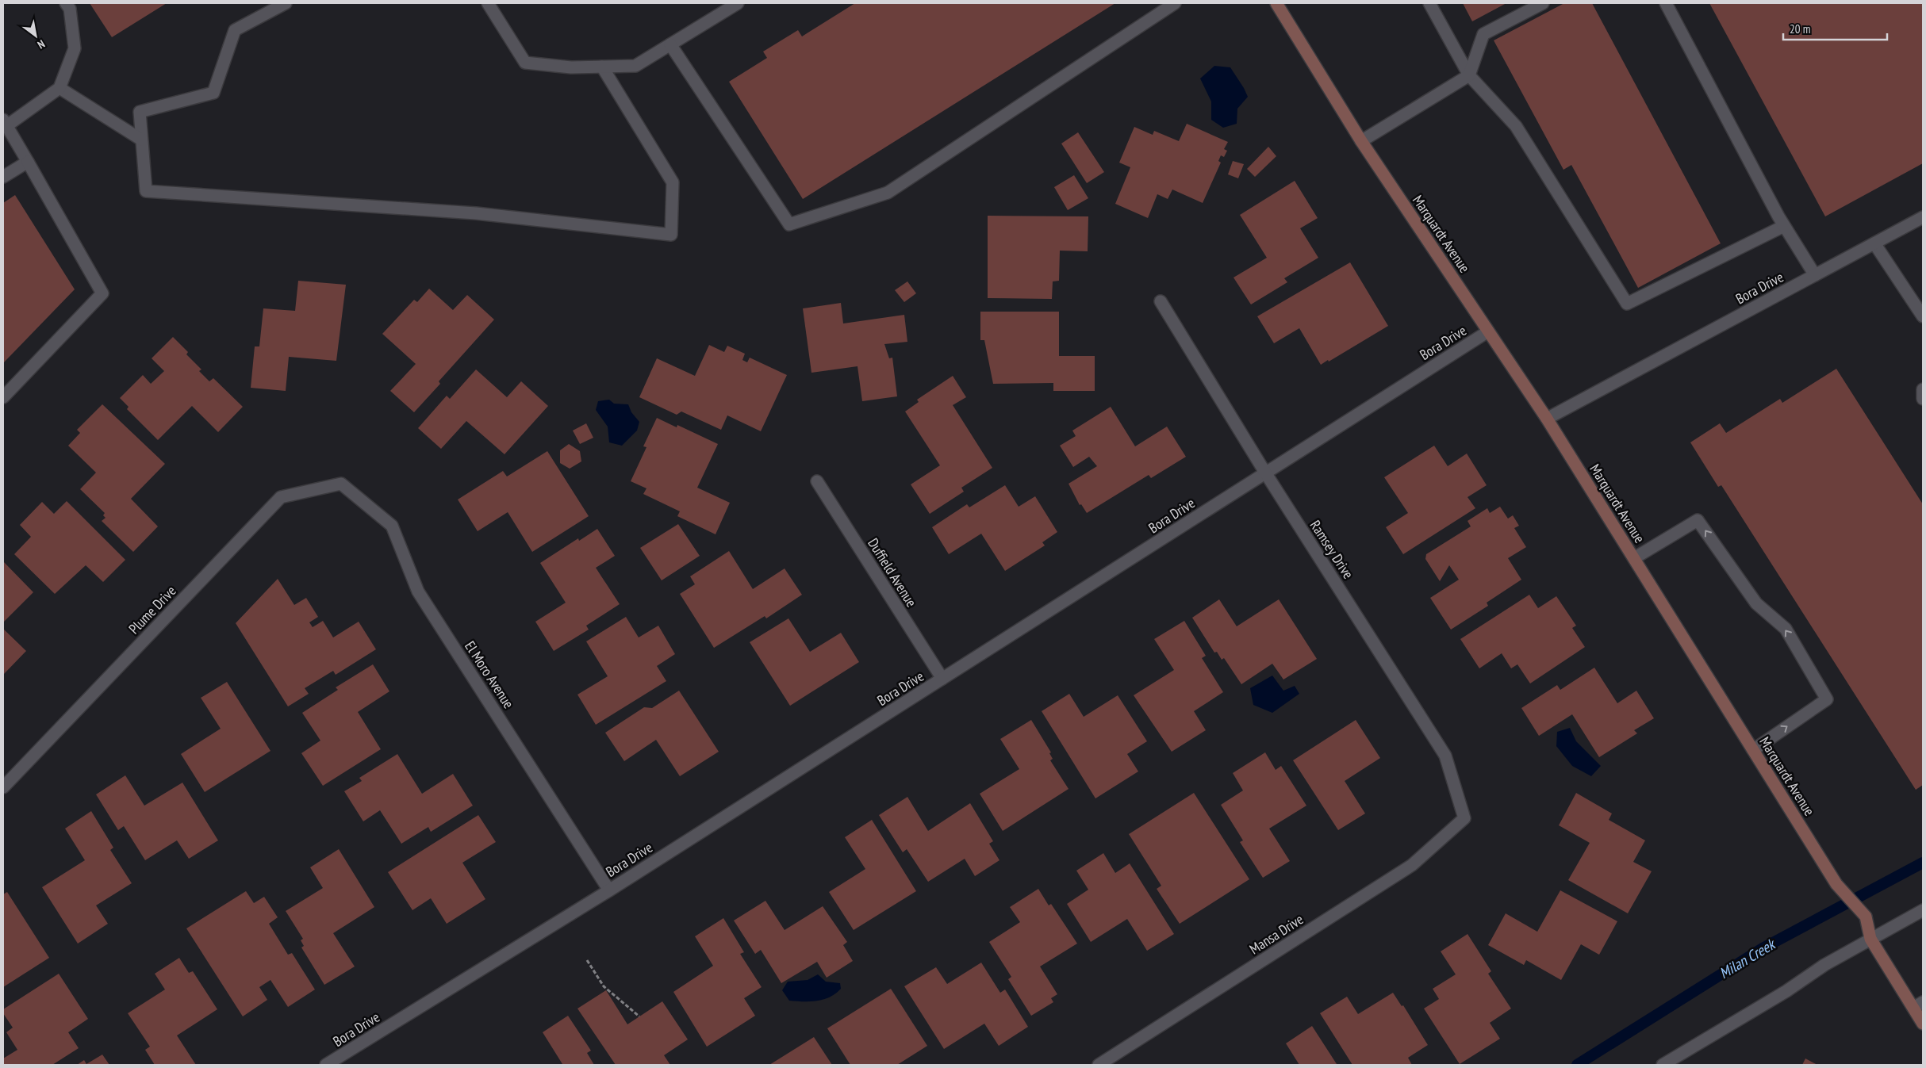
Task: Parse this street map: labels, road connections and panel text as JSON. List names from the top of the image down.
{
  "streets": {
    "street": [
      "Marquardt Avenue",
      "Bora Drive",
      "Ramsey Drive",
      "Duffield Avenue",
      "Plume Drive",
      "El Moro Avenue",
      "Mansa Drive"
    ]
  },
  "crossings": [
    ["Marquardt Avenue", "Bora Drive"],
    ["Bora Drive", "Ramsey Drive"],
    ["Bora Drive", "Duffield Avenue"],
    ["Bora Drive", "El Moro Avenue"],
    ["Ramsey Drive", "Mansa Drive"],
    ["Plume Drive", "El Moro Avenue"]
  ],
  "water": ["Milan Creek"],
  "scale_bar": "20 m",
  "north": "bottom right"
}
